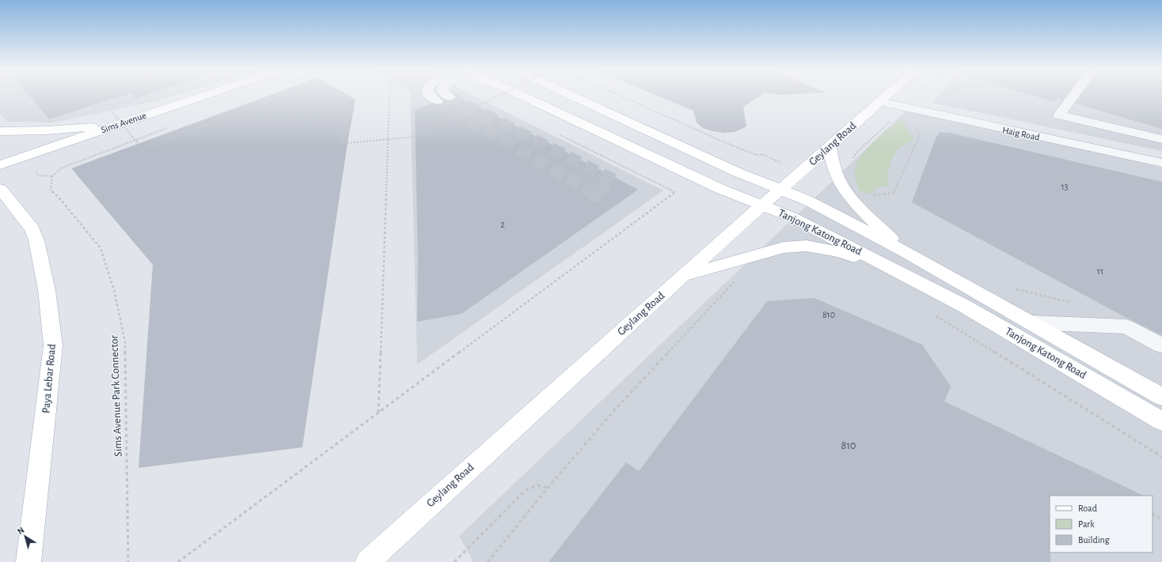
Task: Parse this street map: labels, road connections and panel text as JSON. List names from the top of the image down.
{
  "streets": {
    "main road": [
      "Sims Avenue",
      "Geylang Road",
      "Tanjong Katong Road",
      "Paya Lebar Road"
    ],
    "street": ["Haig Road"],
    "path": ["Sims Avenue Park Connector"]
  },
  "crossings": [
    ["Haig Road", "Geylang Road"],
    ["Geylang Road", "Tanjong Katong Road"]
  ],
  "house_numbers": [
    "13",
    "2",
    "11",
    "810",
    "810"
  ],
  "legend": ["Road", "Park", "Building"],
  "north": "top left"
}
